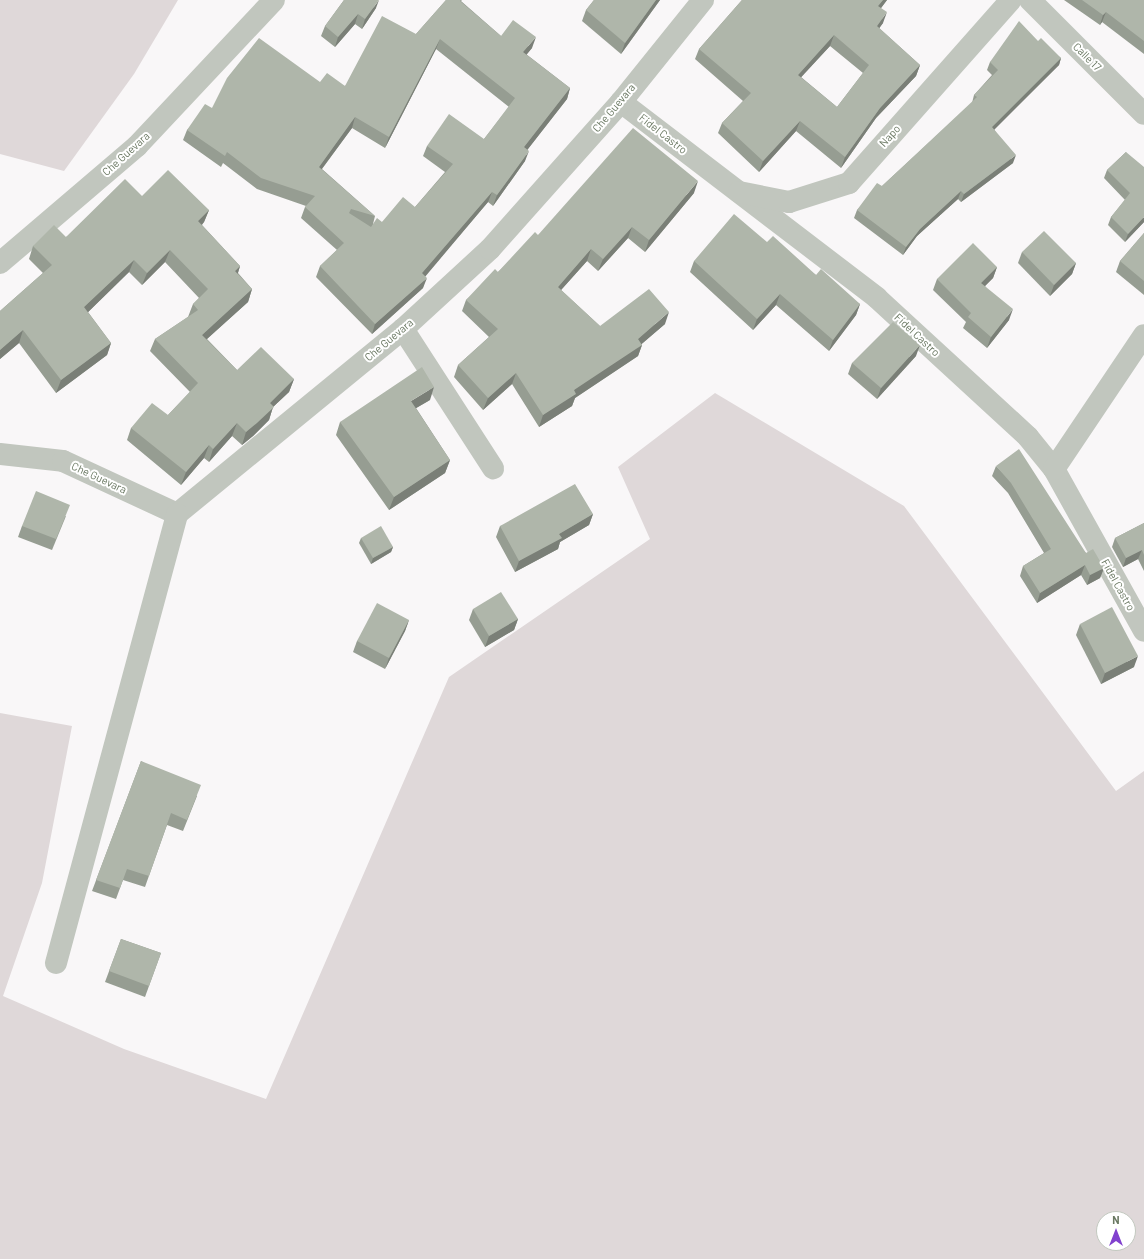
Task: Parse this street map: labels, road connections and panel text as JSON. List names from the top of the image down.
{
  "streets": {
    "street": [
      "Calle 17",
      "Che Guevara",
      "Fidel Castro",
      "Napo"
    ]
  },
  "crossings": [
    ["Che Guevara", "Fidel Castro"],
    ["Fidel Castro", "Napo"]
  ],
  "north": "top"
}
